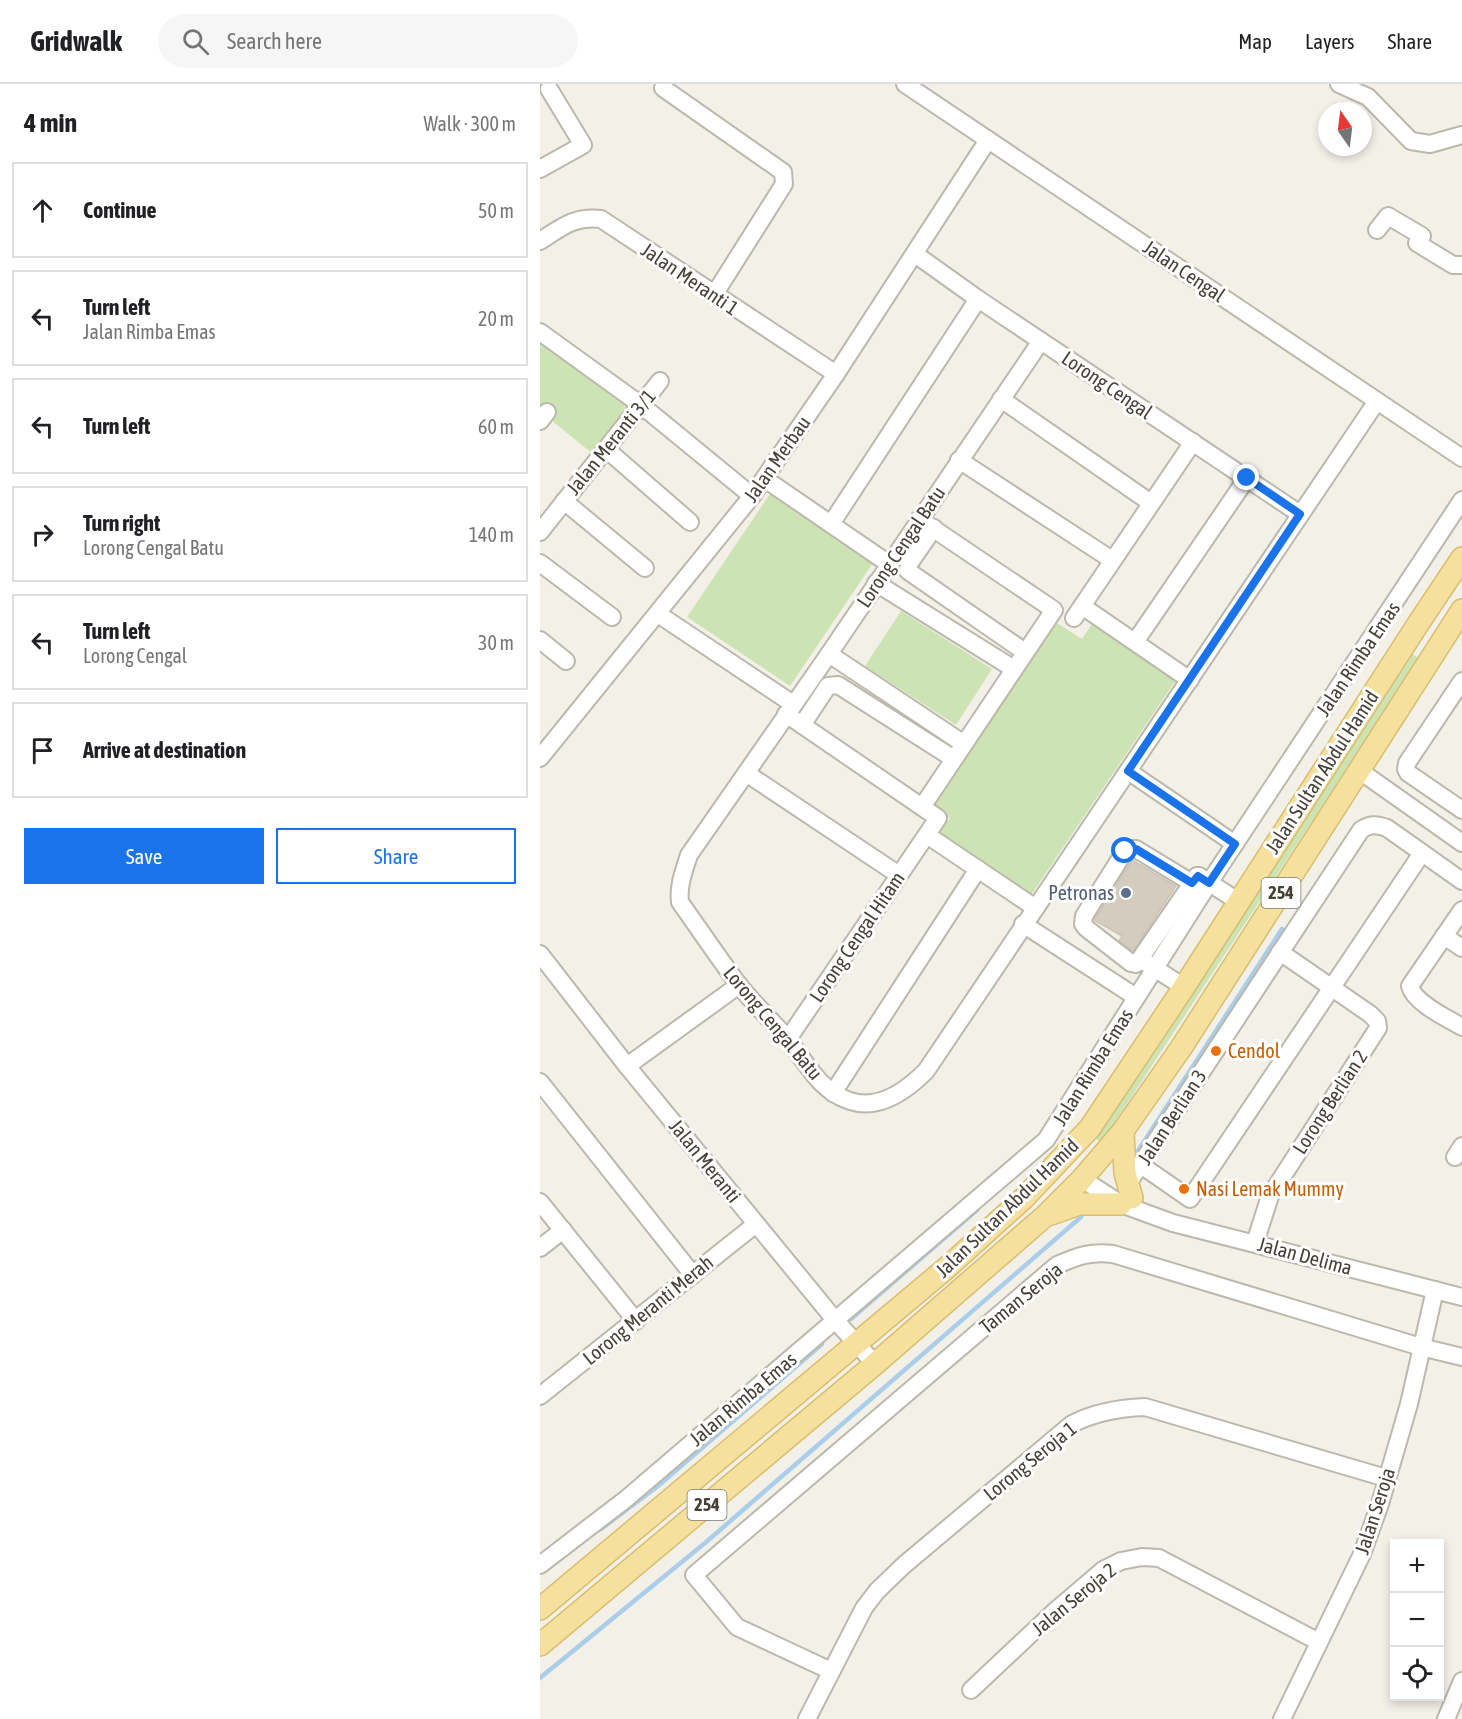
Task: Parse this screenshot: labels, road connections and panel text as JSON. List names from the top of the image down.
{
  "streets": {
    "main road": ["Jalan Sultan Abdul Hamid", "254"],
    "street": [
      "Jalan Cengal",
      "Jalan Meranti 1",
      "Lorong Cengal",
      "Jalan Meranti 3/1",
      "Jalan Merbau",
      "Lorong Cengal Batu",
      "Jalan Rimba Emas",
      "Lorong Cengal Hitam",
      "Lorong Berlian 2",
      "Jalan Berlian 3",
      "Jalan Meranti",
      "Jalan Delima",
      "Taman Seroja",
      "Lorong Meranti Merah",
      "Lorong Seroja 1",
      "Jalan Seroja",
      "Jalan Seroja 2"
    ]
  },
  "crossings": [
    ["Jalan Cengal", "Jalan Merbau"],
    ["Jalan Cengal", "Lorong Cengal Batu"],
    ["Jalan Meranti 1", "Jalan Merbau"],
    ["Lorong Cengal", "Jalan Merbau"],
    ["Lorong Cengal", "Lorong Cengal Batu"],
    ["Lorong Cengal Batu", "Lorong Cengal Hitam"],
    ["Jalan Rimba Emas", "Jalan Meranti"],
    ["Jalan Sultan Abdul Hamid", "Jalan Meranti"],
    ["Jalan Sultan Abdul Hamid", "Jalan Delima"],
    ["Lorong Berlian 2", "Jalan Delima"],
    ["Jalan Berlian 3", "Jalan Delima"],
    ["Jalan Meranti", "Lorong Meranti Merah"],
    ["Jalan Delima", "Jalan Seroja"],
    ["Taman Seroja", "Lorong Seroja 1"],
    ["Taman Seroja", "Jalan Seroja"],
    ["Lorong Seroja 1", "Jalan Seroja"],
    ["Jalan Seroja", "Jalan Seroja 2"]
  ],
  "places": ["Petronas", "Cendol", "Nasi Lemak Mummy"],
  "north": "top",
  "page": {
    "header": "Gridwalk",
    "search": "Search here",
    "nav": ["Map", "Layers", "Share"],
    "heading": ["4 min", "Walk · 300 m"],
    "list": [
      ["Continue", "50 m"],
      ["Turn left", "Jalan Rimba Emas", "20 m"],
      ["Turn left", "60 m"],
      ["Turn right", "Lorong Cengal Batu", "140 m"],
      ["Turn left", "Lorong Cengal", "30 m"],
      "Arrive at destination"
    ],
    "buttons": ["Save", "Share"],
    "map_buttons": ["+", "−"]
  }
}
